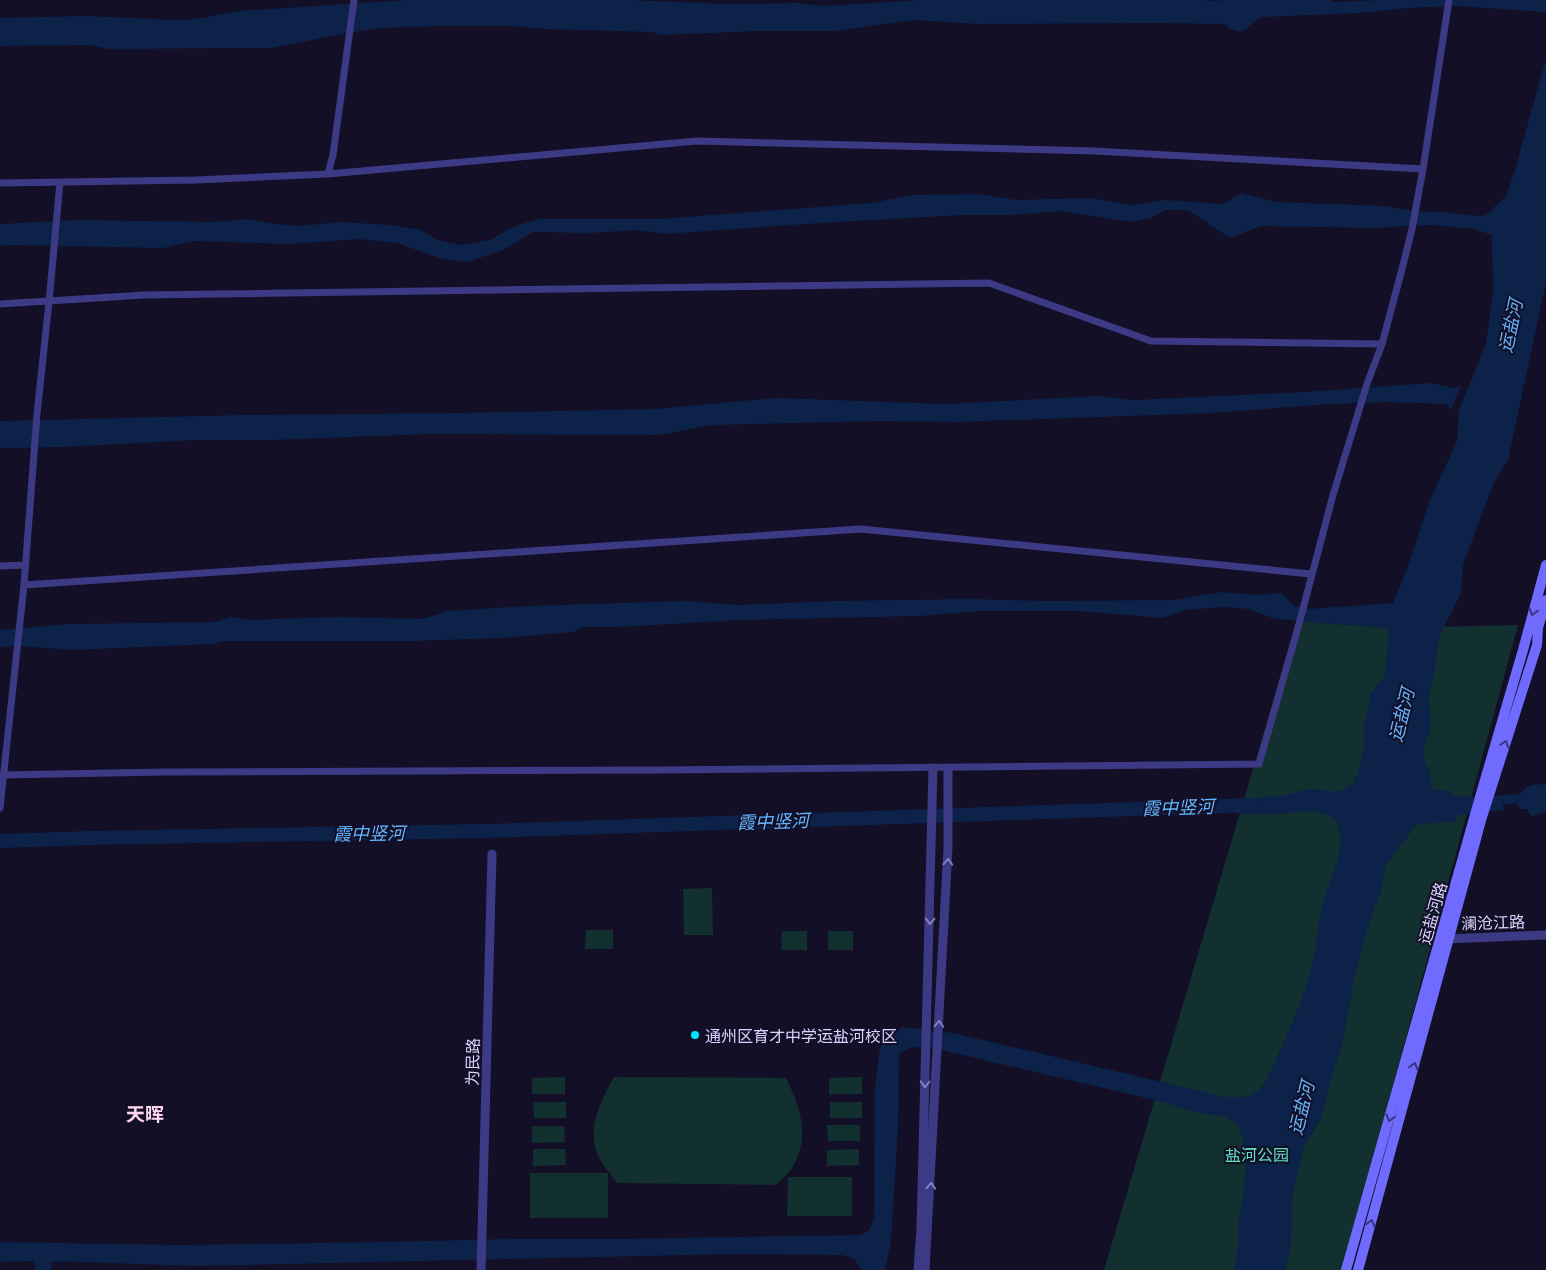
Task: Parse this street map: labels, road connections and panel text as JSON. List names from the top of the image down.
{
  "streets": {
    "main road": ["运盐河路"],
    "street": ["澜沧江路", "为民路"]
  },
  "crossings": [
    ["运盐河路", "澜沧江路"]
  ],
  "districts": ["天晖"],
  "water": ["运盐河", "霞中竖河"],
  "parks": ["盐河公园"],
  "places": ["通州区育才中学运盐河校区"]
}
